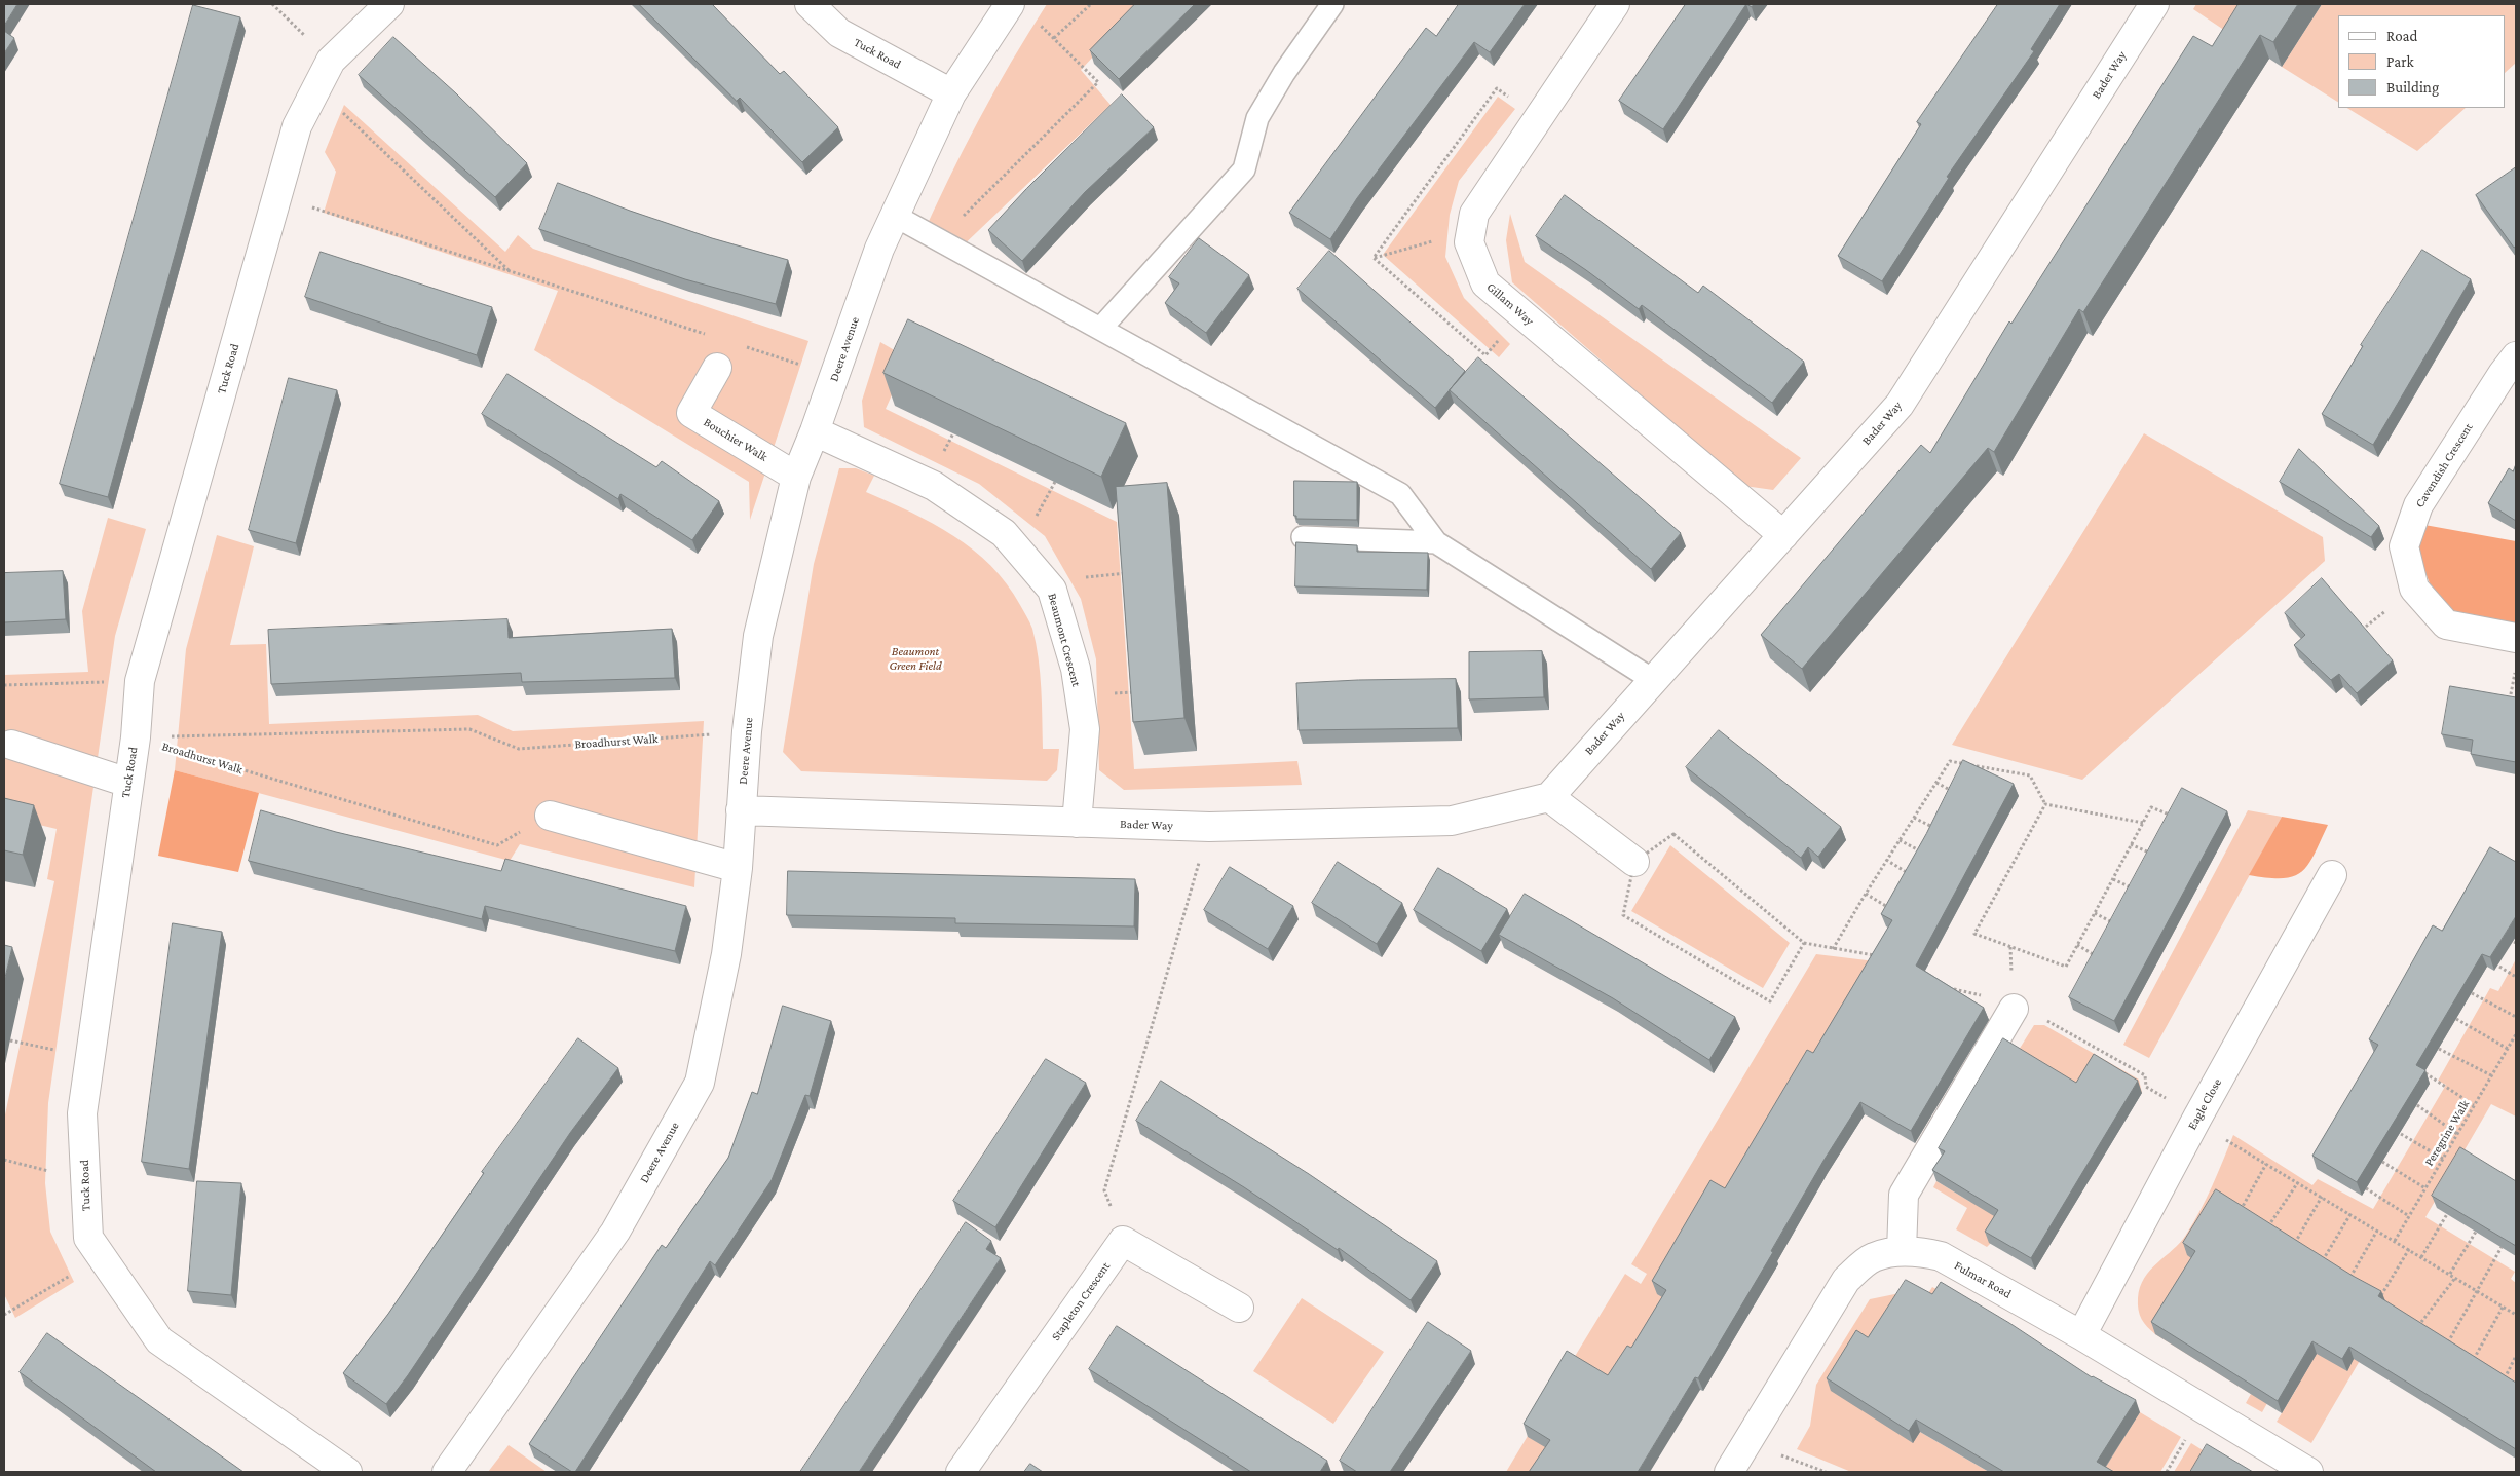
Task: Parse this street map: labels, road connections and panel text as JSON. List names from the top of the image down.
{
  "streets": {
    "street": [
      "Tuck Road",
      "Bader Way",
      "Gillam Way",
      "Deere Avenue",
      "Bouchier Walk",
      "Cavendish Crescent",
      "Beaumont Crescent",
      "Eagle Close",
      "Fulmar Road",
      "Stapleton Crescent"
    ],
    "path": ["Broadhurst Walk", "Peregrine Walk"]
  },
  "crossings": [
    ["Tuck Road", "Deere Avenue"],
    ["Tuck Road", "Broadhurst Walk"],
    ["Bader Way", "Gillam Way"],
    ["Bader Way", "Deere Avenue"],
    ["Bader Way", "Beaumont Crescent"],
    ["Deere Avenue", "Bouchier Walk"],
    ["Deere Avenue", "Beaumont Crescent"],
    ["Deere Avenue", "Broadhurst Walk"],
    ["Eagle Close", "Fulmar Road"]
  ],
  "parks": ["Beaumont Green Field"],
  "legend": ["Road", "Park", "Building"]
}
